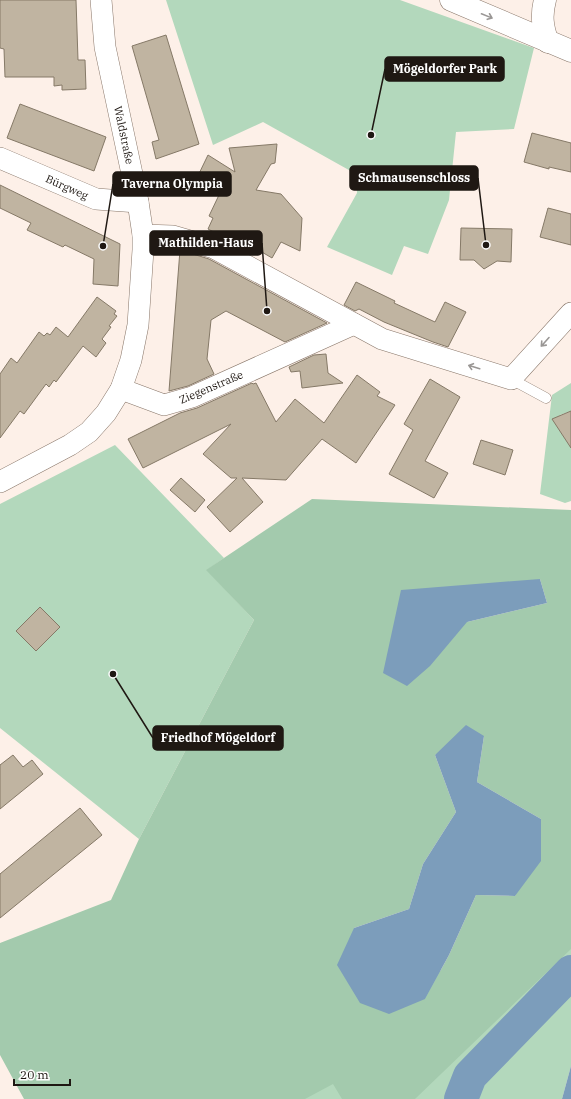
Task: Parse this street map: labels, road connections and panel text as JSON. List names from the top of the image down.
{
  "streets": {
    "street": ["Waldstraße", "Bürgweg", "Ziegenstraße"]
  },
  "crossings": [
    ["Waldstraße", "Bürgweg"],
    ["Waldstraße", "Ziegenstraße"]
  ],
  "places": [
    "Mögeldorfer Park",
    "Schmausenschloss",
    "Taverna Olympia",
    "Mathilden-Haus",
    "Friedhof Mögeldorf"
  ],
  "scale_bar": "20 m"
}
